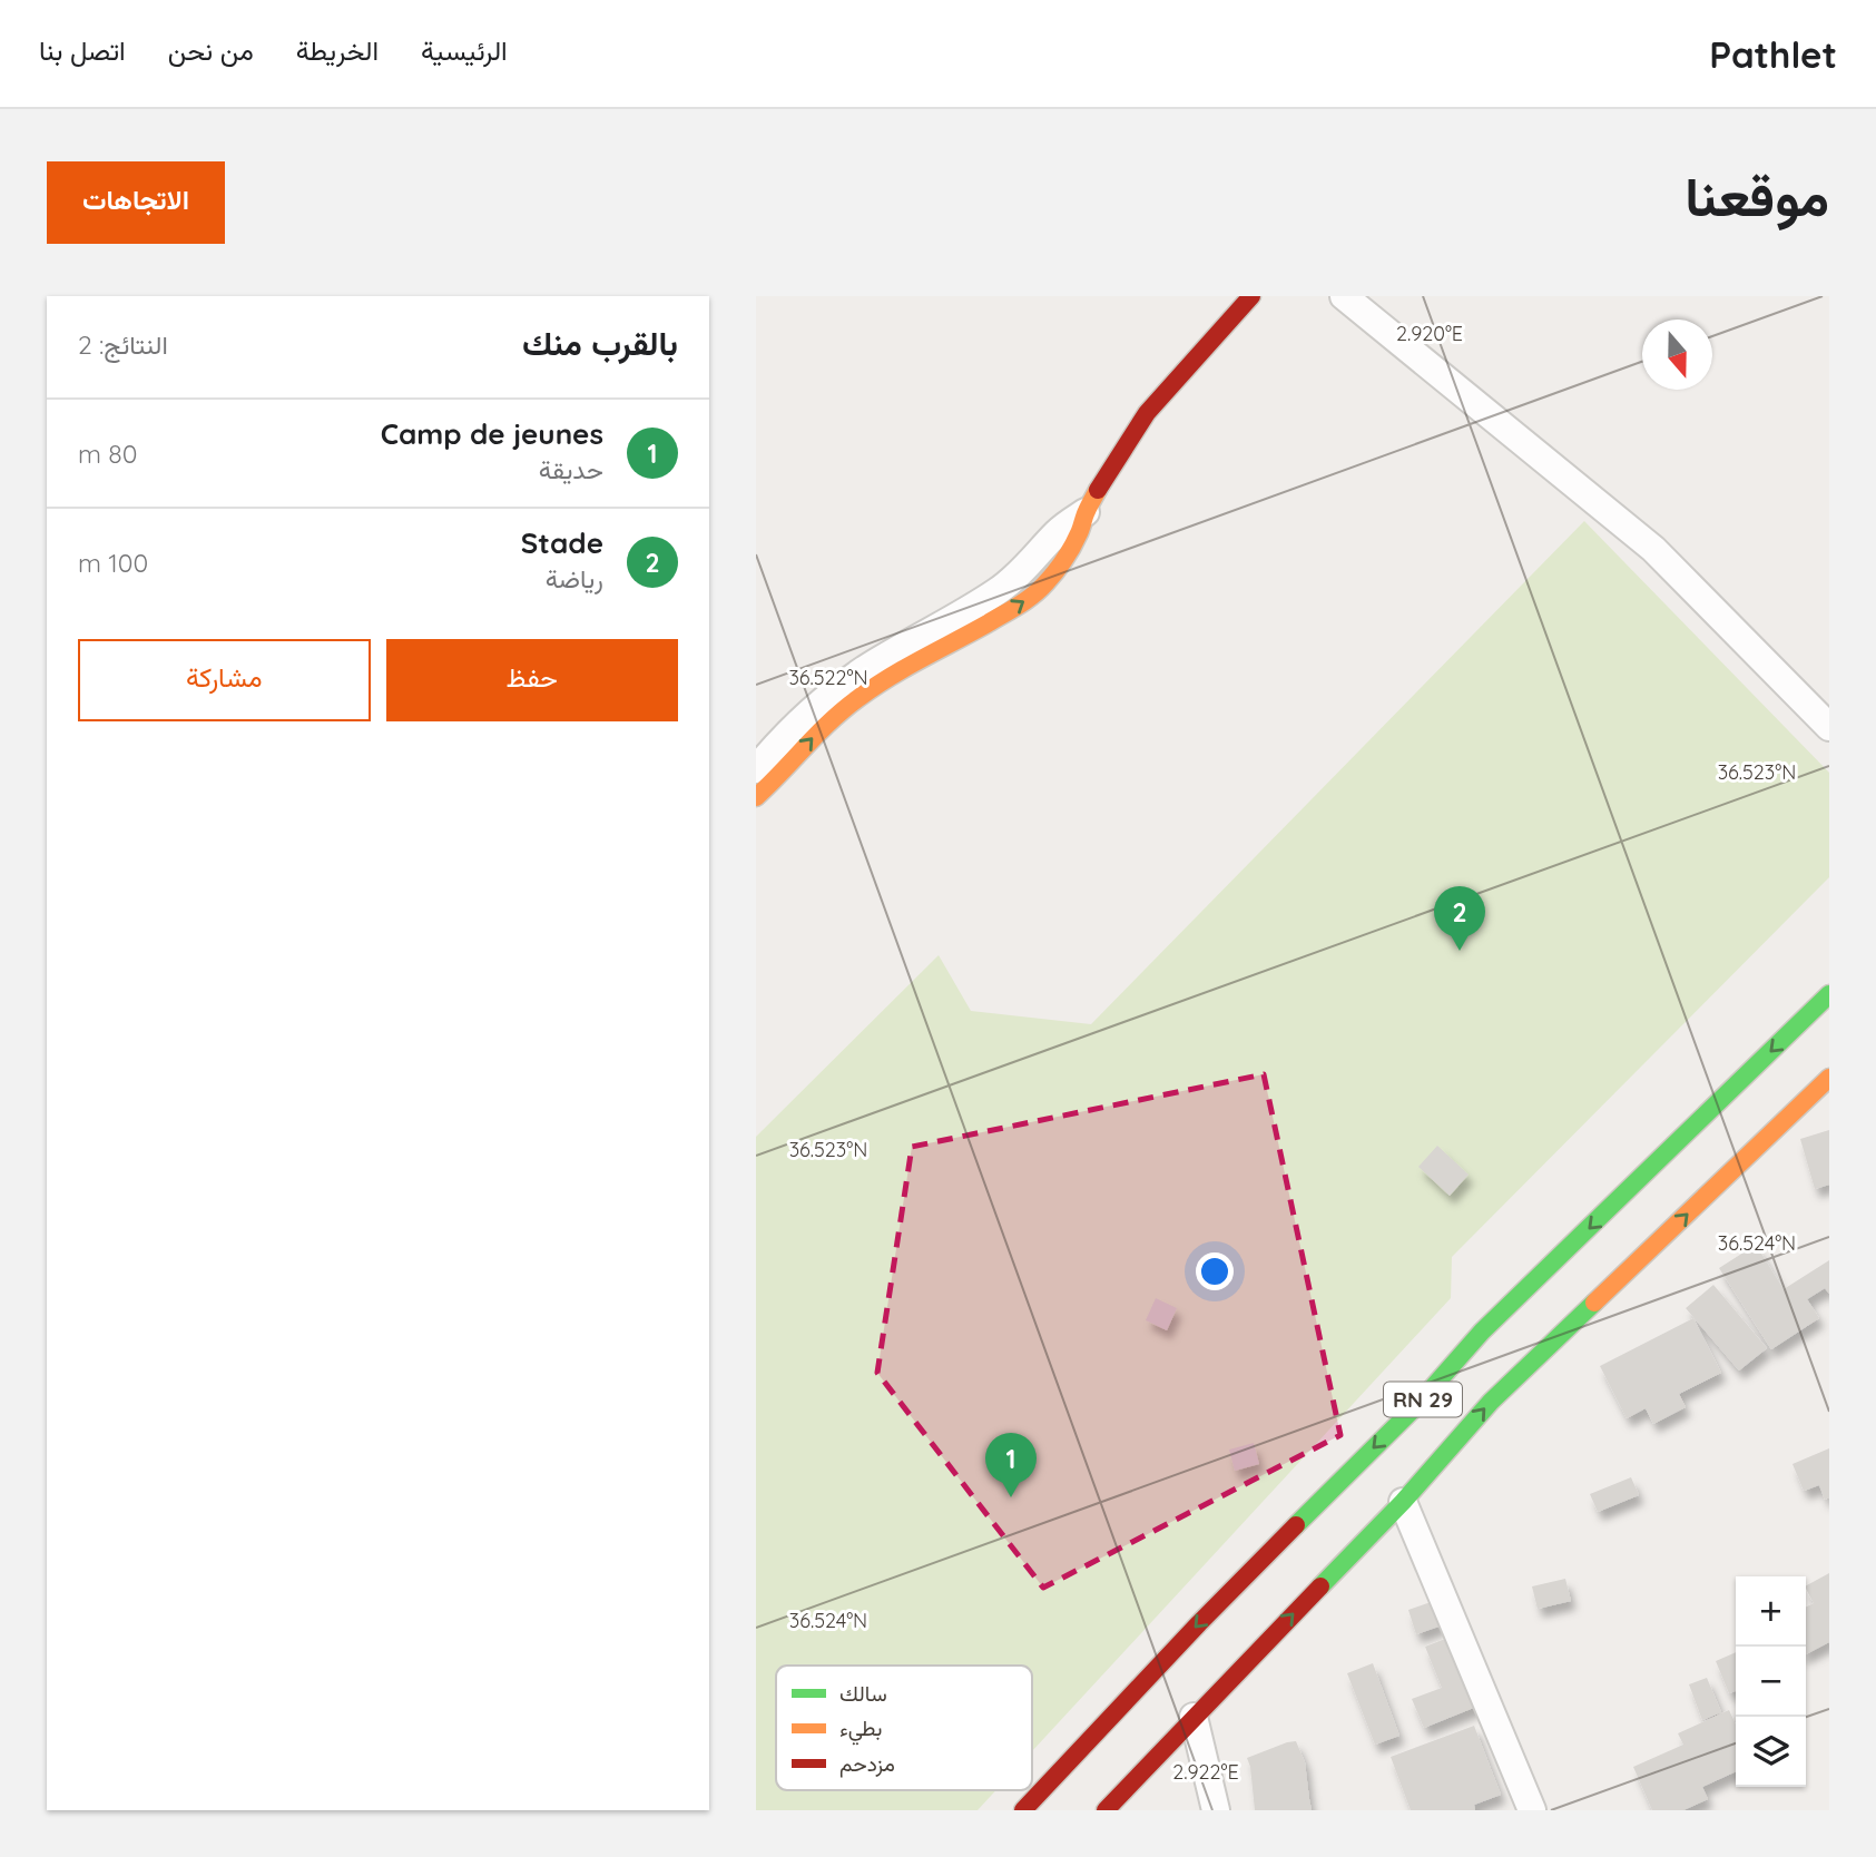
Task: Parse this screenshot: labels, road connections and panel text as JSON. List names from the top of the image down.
{
  "streets": {
    "main road": ["RN 29"]
  },
  "legend": ["سالك", "بطيء", "مزدحم"],
  "north": "bottom",
  "page": {
    "header": "Pathlet",
    "nav": [
      "الرئيسية",
      "الخريطة",
      "من نحن",
      "اتصل بنا"
    ],
    "title": "موقعنا",
    "buttons": [
      "الاتجاهات",
      ["حفظ", "مشاركة"]
    ],
    "heading": ["بالقرب منك", "النتائج: 2"],
    "list": [
      {
        "mark": "1",
        "name": "Camp de jeunes",
        "note": "حديقة",
        "value": "80 m"
      },
      {
        "mark": "2",
        "name": "Stade",
        "note": "رياضة",
        "value": "100 m"
      }
    ],
    "pins": ["2", "1"],
    "map_buttons": ["+", "−"]
  },
  "coordinates": [
    "2.920°E",
    "36.522°N",
    "36.523°N",
    "36.524°N",
    "2.922°E"
  ]
}
